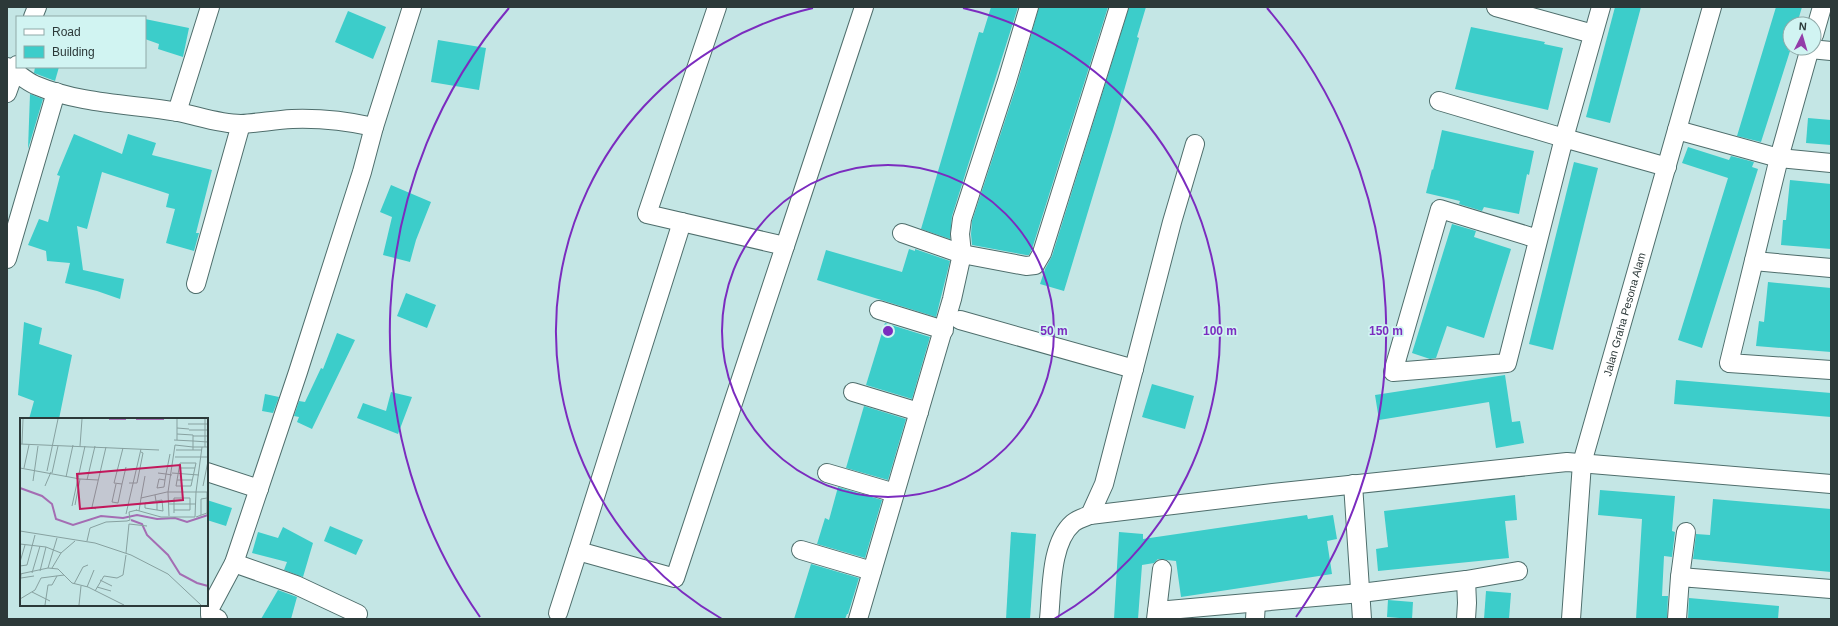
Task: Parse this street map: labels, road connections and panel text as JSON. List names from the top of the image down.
{
  "streets": {
    "street": ["Jalan Graha Pesona Alam"]
  },
  "legend": ["Road", "Building"],
  "north": "top",
  "rings": ["50 m", "100 m", "150 m"]
}
